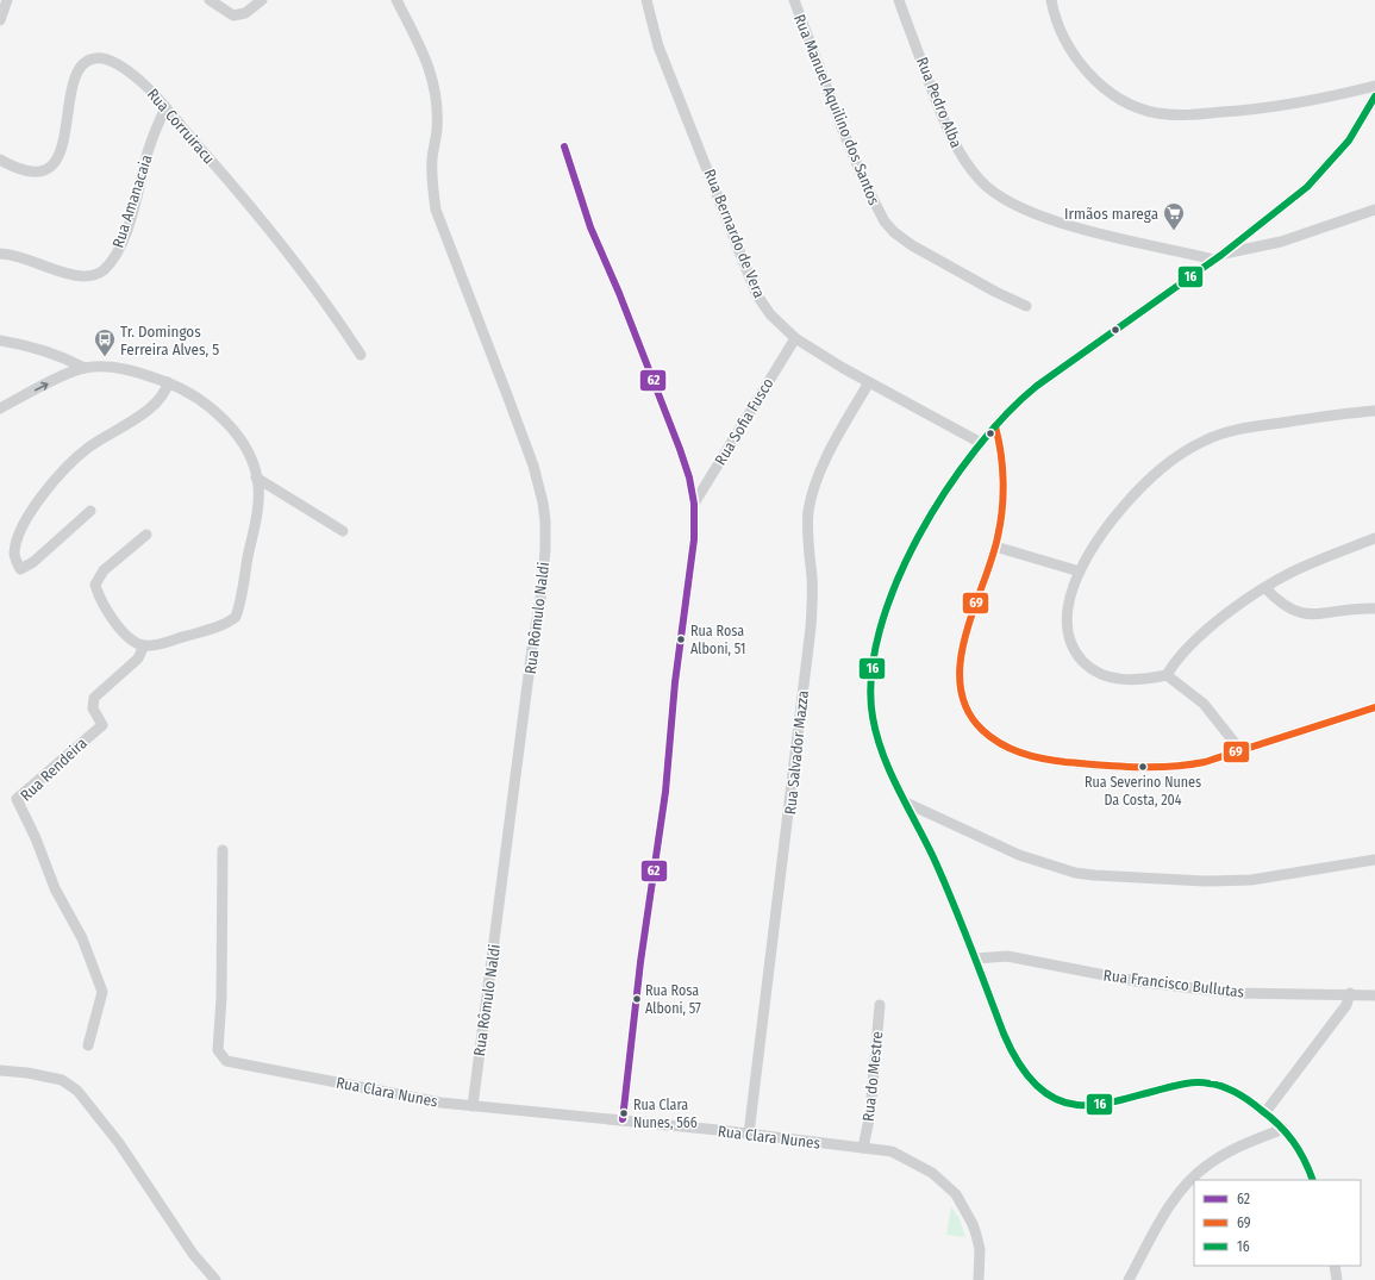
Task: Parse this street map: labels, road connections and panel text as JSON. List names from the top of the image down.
{
  "streets": {
    "street": [
      "Rua Pedro Alba",
      "Rua Manuel Aquilino dos Santos",
      "Rua Corruiracu",
      "Rua Amanacaia",
      "Rua Bernardo de Vera",
      "Rua Sofia Fusco",
      "Rua Rômulo Naldi",
      "Rua Salvador Mazza",
      "Rua Rendeira",
      "Rua Francisco Bullutas",
      "Rua do Mestre",
      "Rua Clara Nunes"
    ]
  },
  "crossings": [
    ["Rua Corruiracu", "Rua Amanacaia"],
    ["Rua Bernardo de Vera", "Rua Sofia Fusco"],
    ["Rua Bernardo de Vera", "Rua Salvador Mazza"],
    ["Rua Rômulo Naldi", "Rua Clara Nunes"],
    ["Rua Salvador Mazza", "Rua Clara Nunes"],
    ["Rua do Mestre", "Rua Clara Nunes"]
  ],
  "places": {
    "supermarket": ["Irmãos marega"],
    "bus stop": ["Tr. Domingos Ferreira Alves, 5"],
    "other": [
      "Rua Rosa Alboni, 51",
      "Rua Severino Nunes Da Costa, 204",
      "Rua Rosa Alboni, 57",
      "Rua Clara Nunes, 566"
    ]
  },
  "lines": ["transit line 16", "transit line 62", "transit line 69"],
  "legend": ["62", "69", "16"]
}
